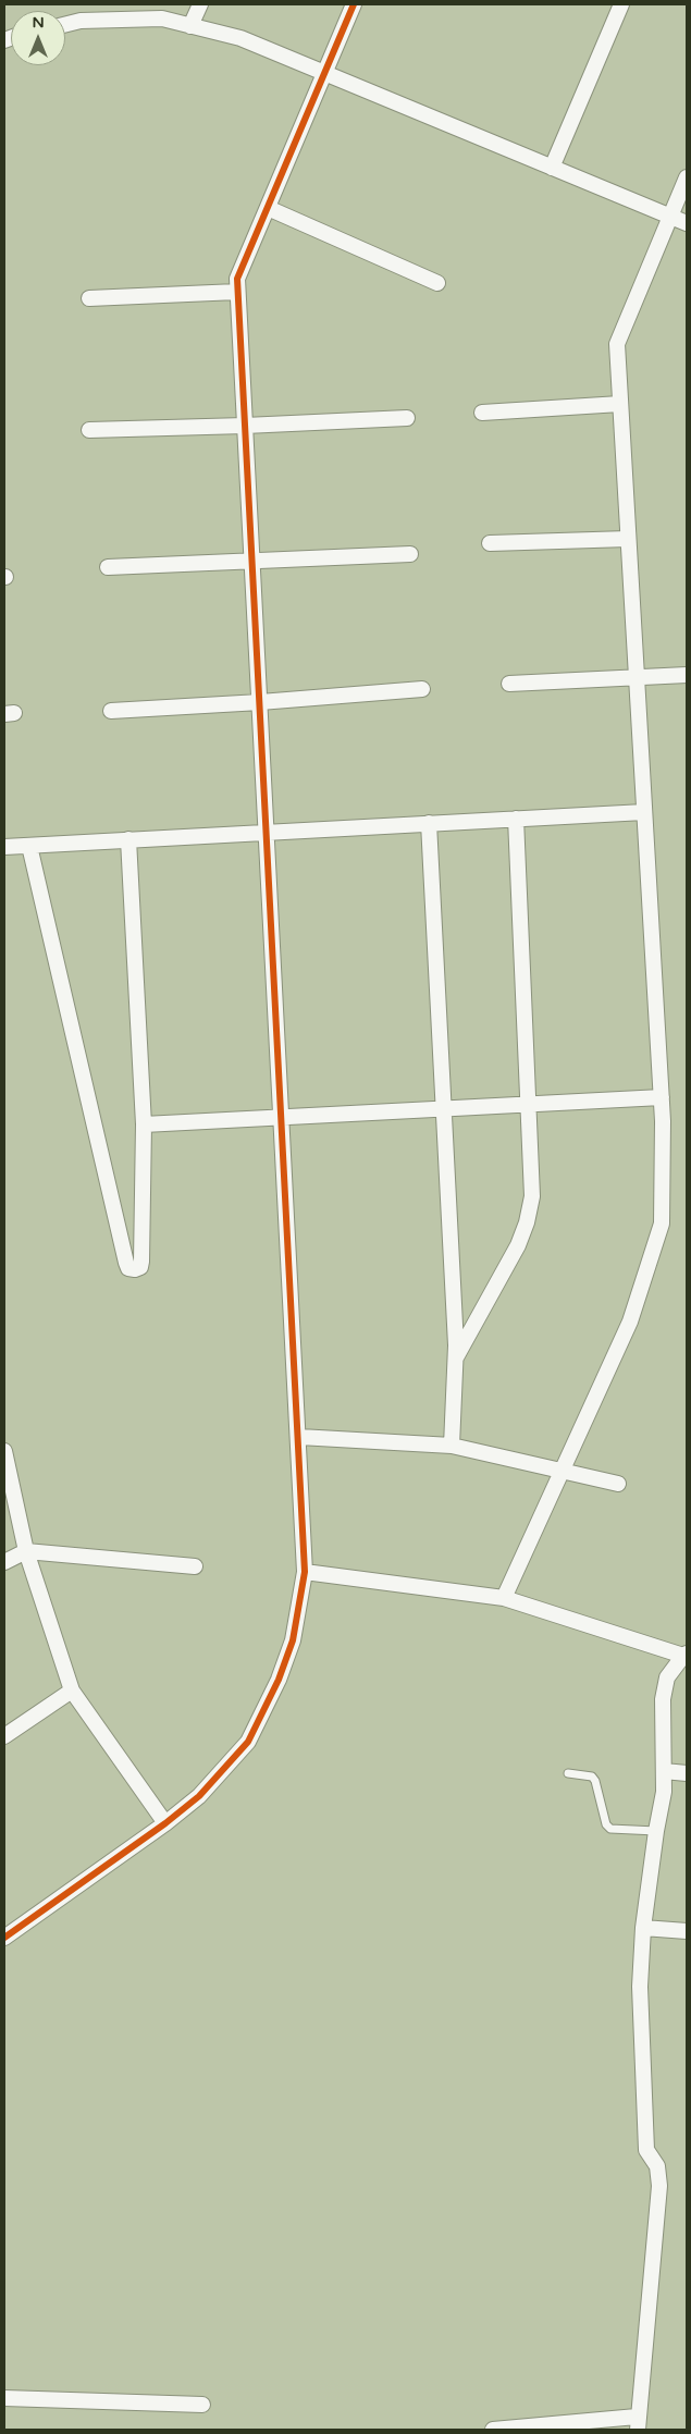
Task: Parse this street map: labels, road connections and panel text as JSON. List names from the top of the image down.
{
  "north": "top"
}
